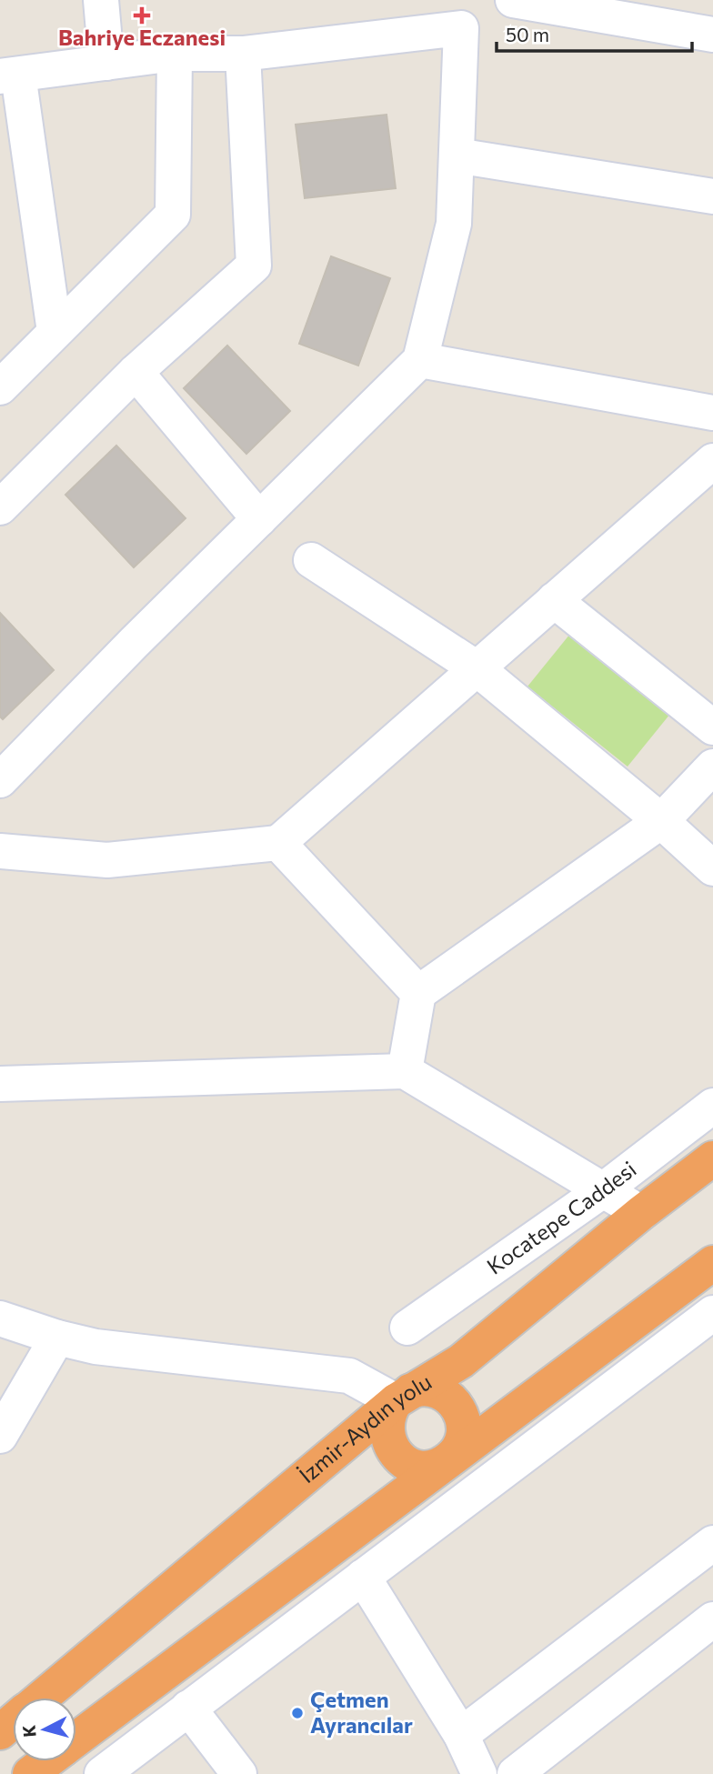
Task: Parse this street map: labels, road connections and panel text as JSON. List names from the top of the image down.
{
  "streets": {
    "highway": ["İzmir-Aydın yolu"],
    "street": ["Kocatepe Caddesi"]
  },
  "places": {
    "health": ["Bahriye Eczanesi"],
    "other": ["Çetmen Ayrancılar"]
  },
  "scale_bar": "50 m",
  "north": "left"
}
